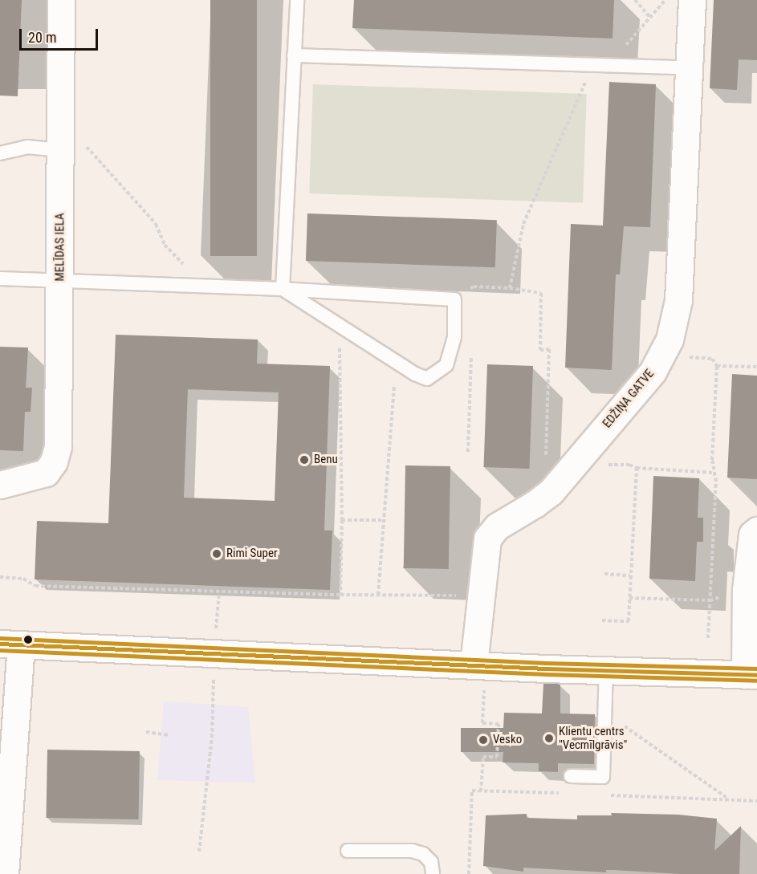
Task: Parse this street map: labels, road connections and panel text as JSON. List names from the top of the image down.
{
  "streets": {
    "street": ["MELĪDAS IELA", "EDŽIŅA GATVE"]
  },
  "places": [
    "Benu",
    "Rimi Super",
    "Klientu centrs \"Vecmīlgrāvis\"",
    "Vesko"
  ],
  "scale_bar": "20 m"
}
